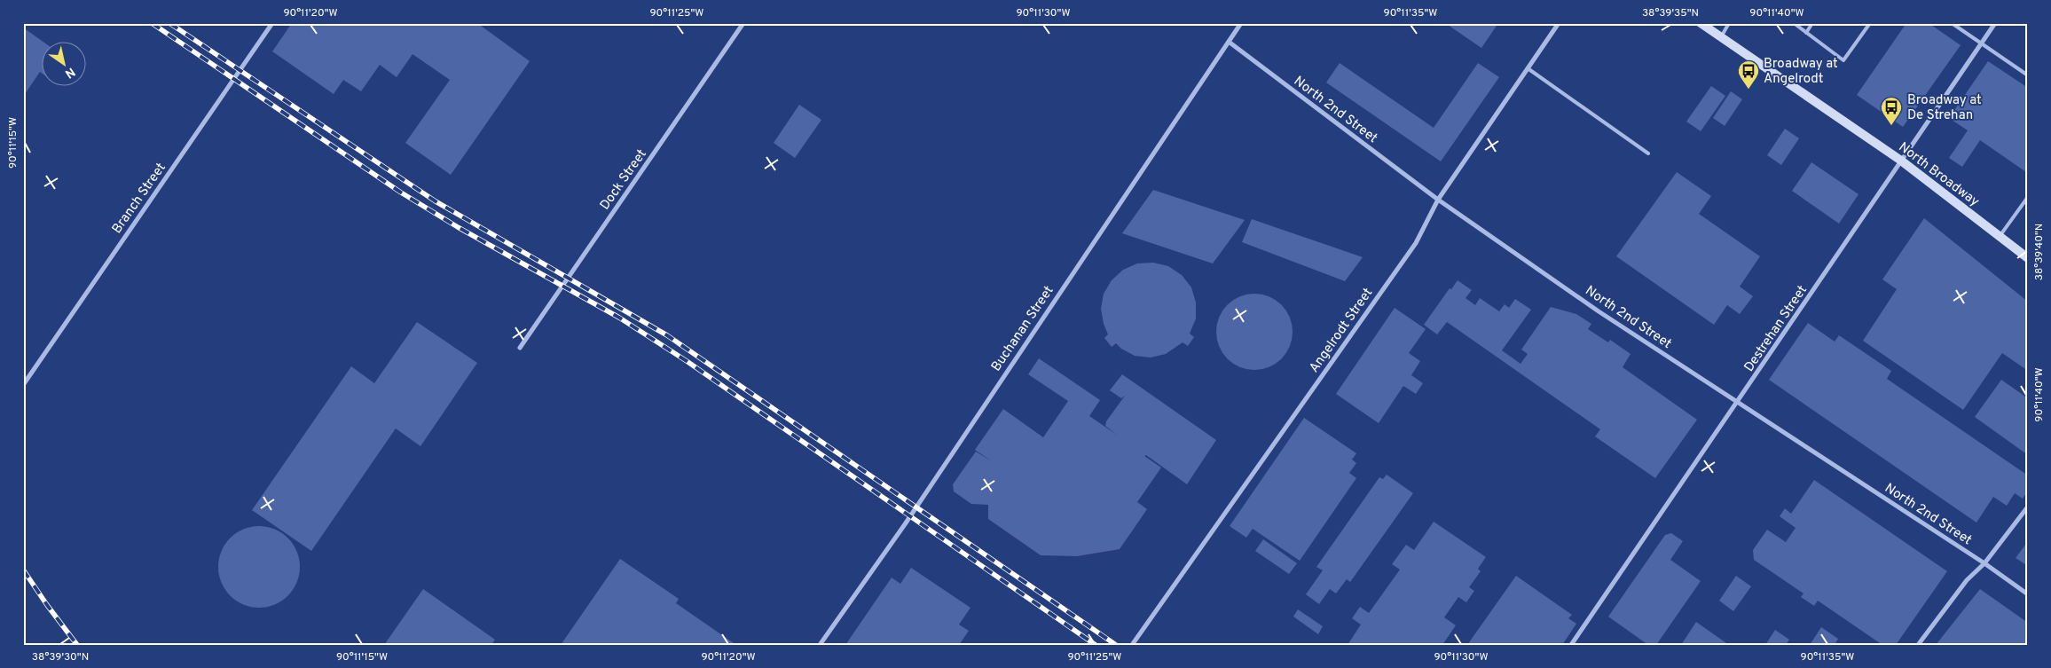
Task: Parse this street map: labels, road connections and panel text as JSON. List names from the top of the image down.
{
  "streets": {
    "main road": ["North Broadway"],
    "street": [
      "North 2nd Street",
      "Dock Street",
      "Branch Street",
      "Buchanan Street",
      "Destrehan Street",
      "Angelrodt Street"
    ]
  },
  "crossings": [
    ["North 2nd Street", "Buchanan Street"],
    ["North 2nd Street", "Destrehan Street"],
    ["North 2nd Street", "Angelrodt Street"],
    ["North Broadway", "Destrehan Street"]
  ],
  "places": {
    "bus stop": ["Broadway at Angelrodt", "Broadway at De Strehan"]
  },
  "north": "bottom right",
  "coordinates": [
    "90°11'20\"W",
    "90°11'25\"W",
    "90°11'30\"W",
    "90°11'35\"W",
    "38°39'35\"N",
    "90°11'40\"W",
    "90°11'15\"W",
    "38°39'40\"N",
    "38°39'30\"N"
  ]
}
